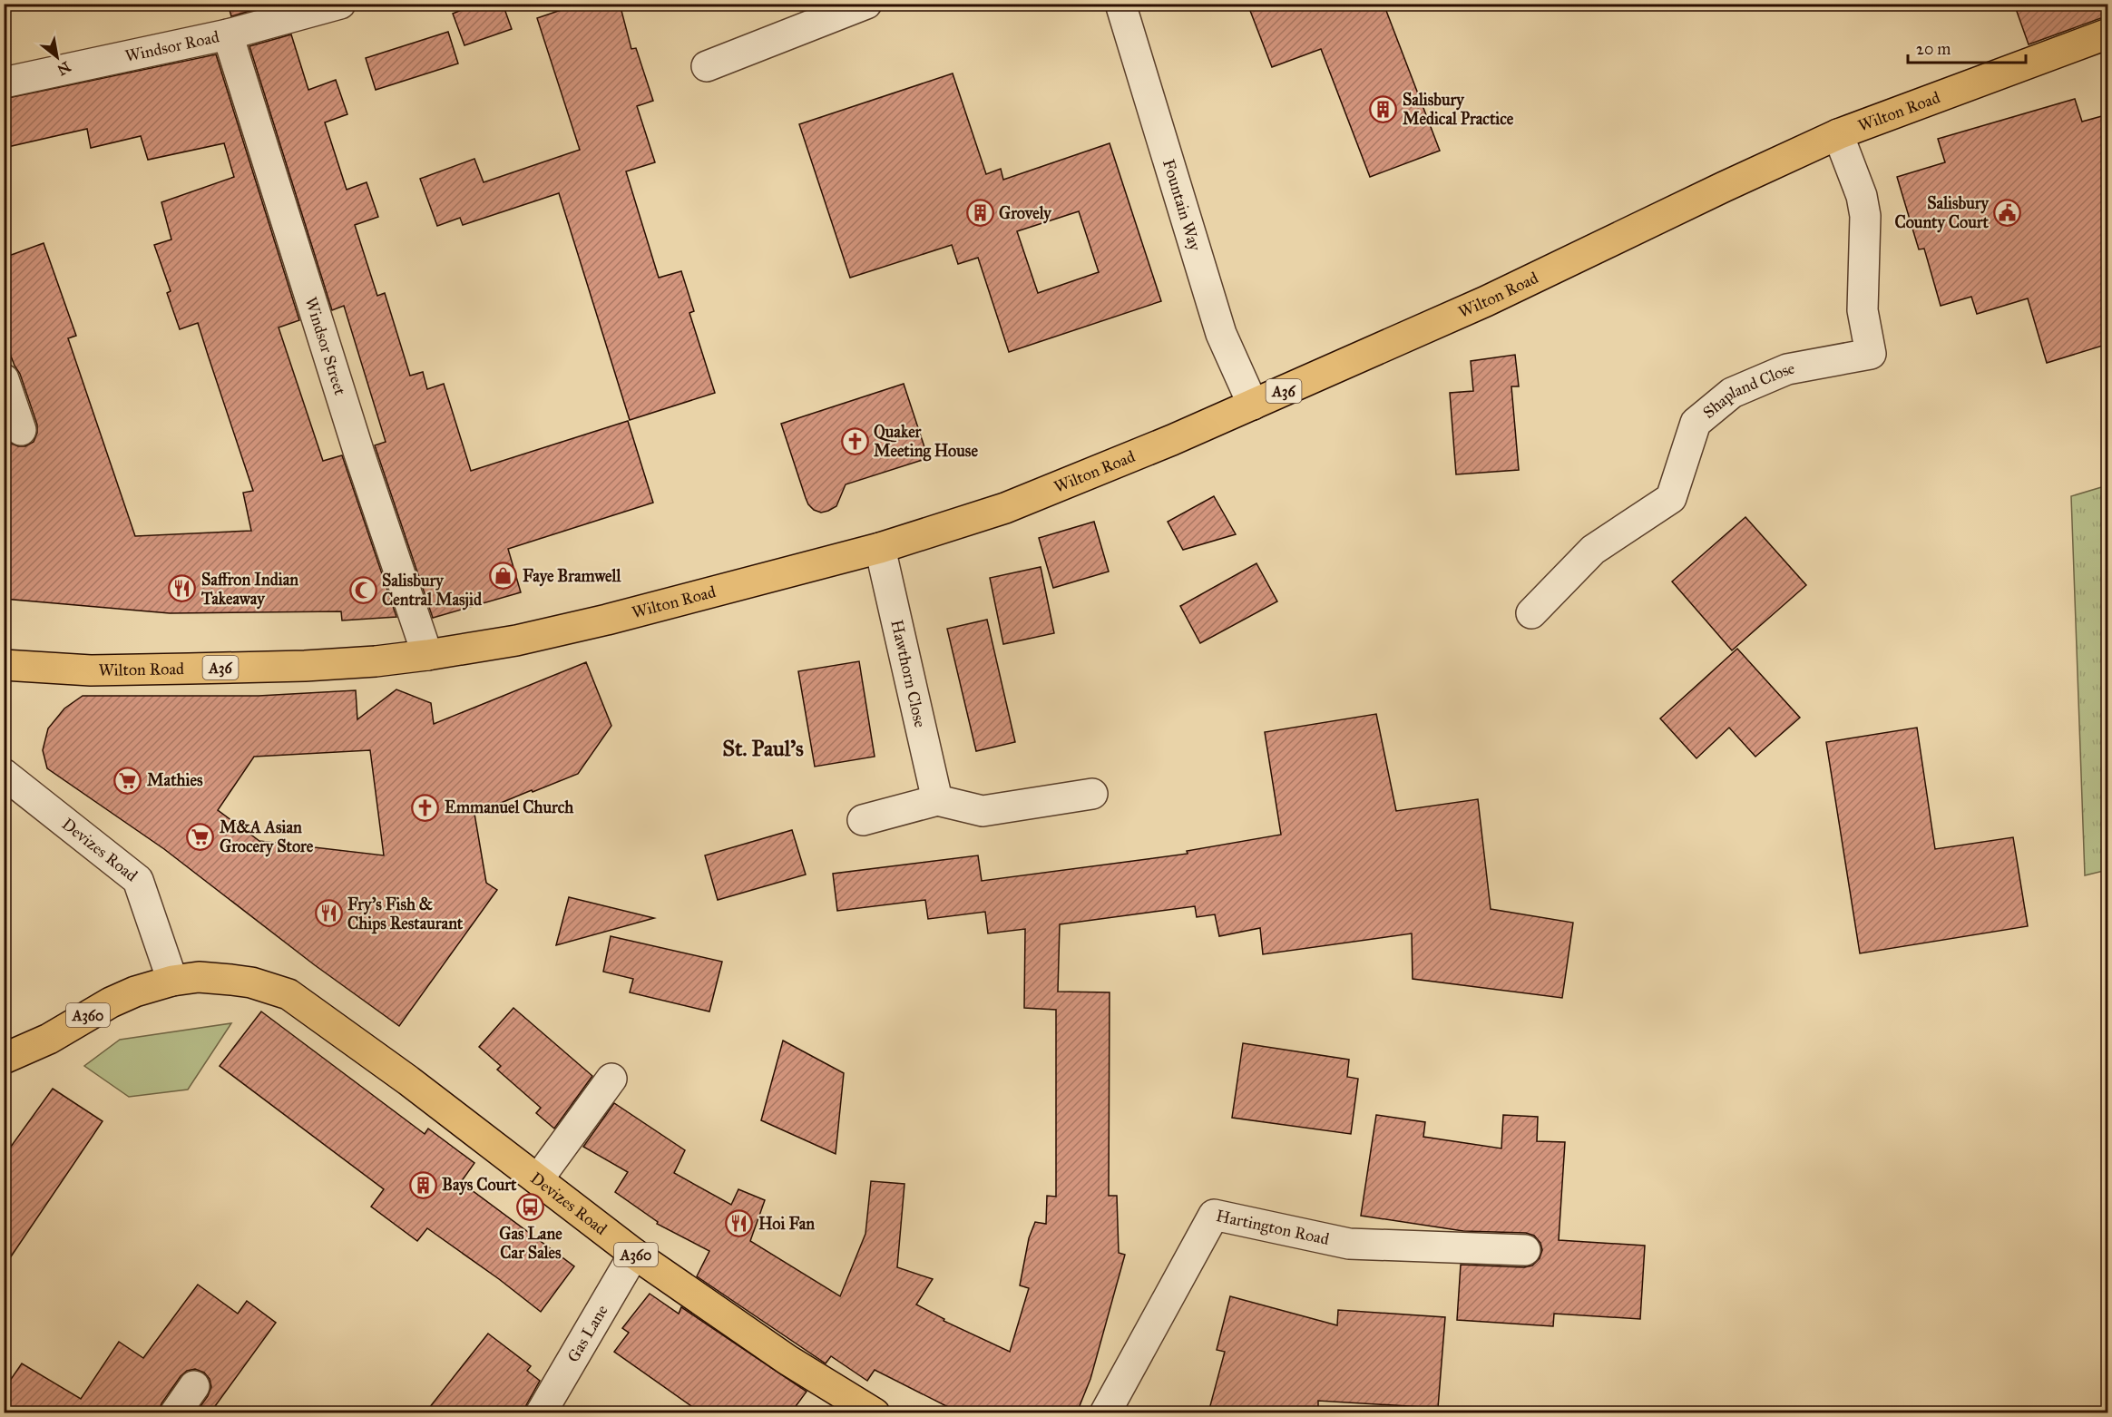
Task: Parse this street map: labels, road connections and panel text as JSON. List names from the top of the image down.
{
  "streets": {
    "main road": [
      "Wilton Road",
      "A36",
      "Devizes Road",
      "A360"
    ],
    "street": [
      "Windsor Road",
      "Fountain Way",
      "Windsor Street",
      "Shapland Close",
      "Hawthorn Close",
      "Hartington Road",
      "Gas Lane"
    ]
  },
  "crossings": [
    ["Windsor Road", "Windsor Street"],
    ["Wilton Road", "Fountain Way"],
    ["Wilton Road", "Windsor Street"],
    ["Wilton Road", "Shapland Close"],
    ["Wilton Road", "Hawthorn Close"],
    ["Devizes Road", "Gas Lane"]
  ],
  "districts": ["St. Paul's"],
  "places": {
    "building": ["Salisbury Medical Practice", "Grovely", "Bays Court"],
    "public building": ["Salisbury County Court"],
    "church": ["Quaker Meeting House", "Emmanuel Church"],
    "shop": ["Faye Bramwell"],
    "restaurant": ["Saffron Indian Takeaway", "Fry's Fish & Chips Restaurant", "Hoi Fan"],
    "mosque": ["Salisbury Central Masjid"],
    "supermarket": ["Mathies", "M&A Asian Grocery Store"],
    "bus stop": ["Gas Lane Car Sales"]
  },
  "scale_bar": "20 m",
  "north": "bottom right"
}
